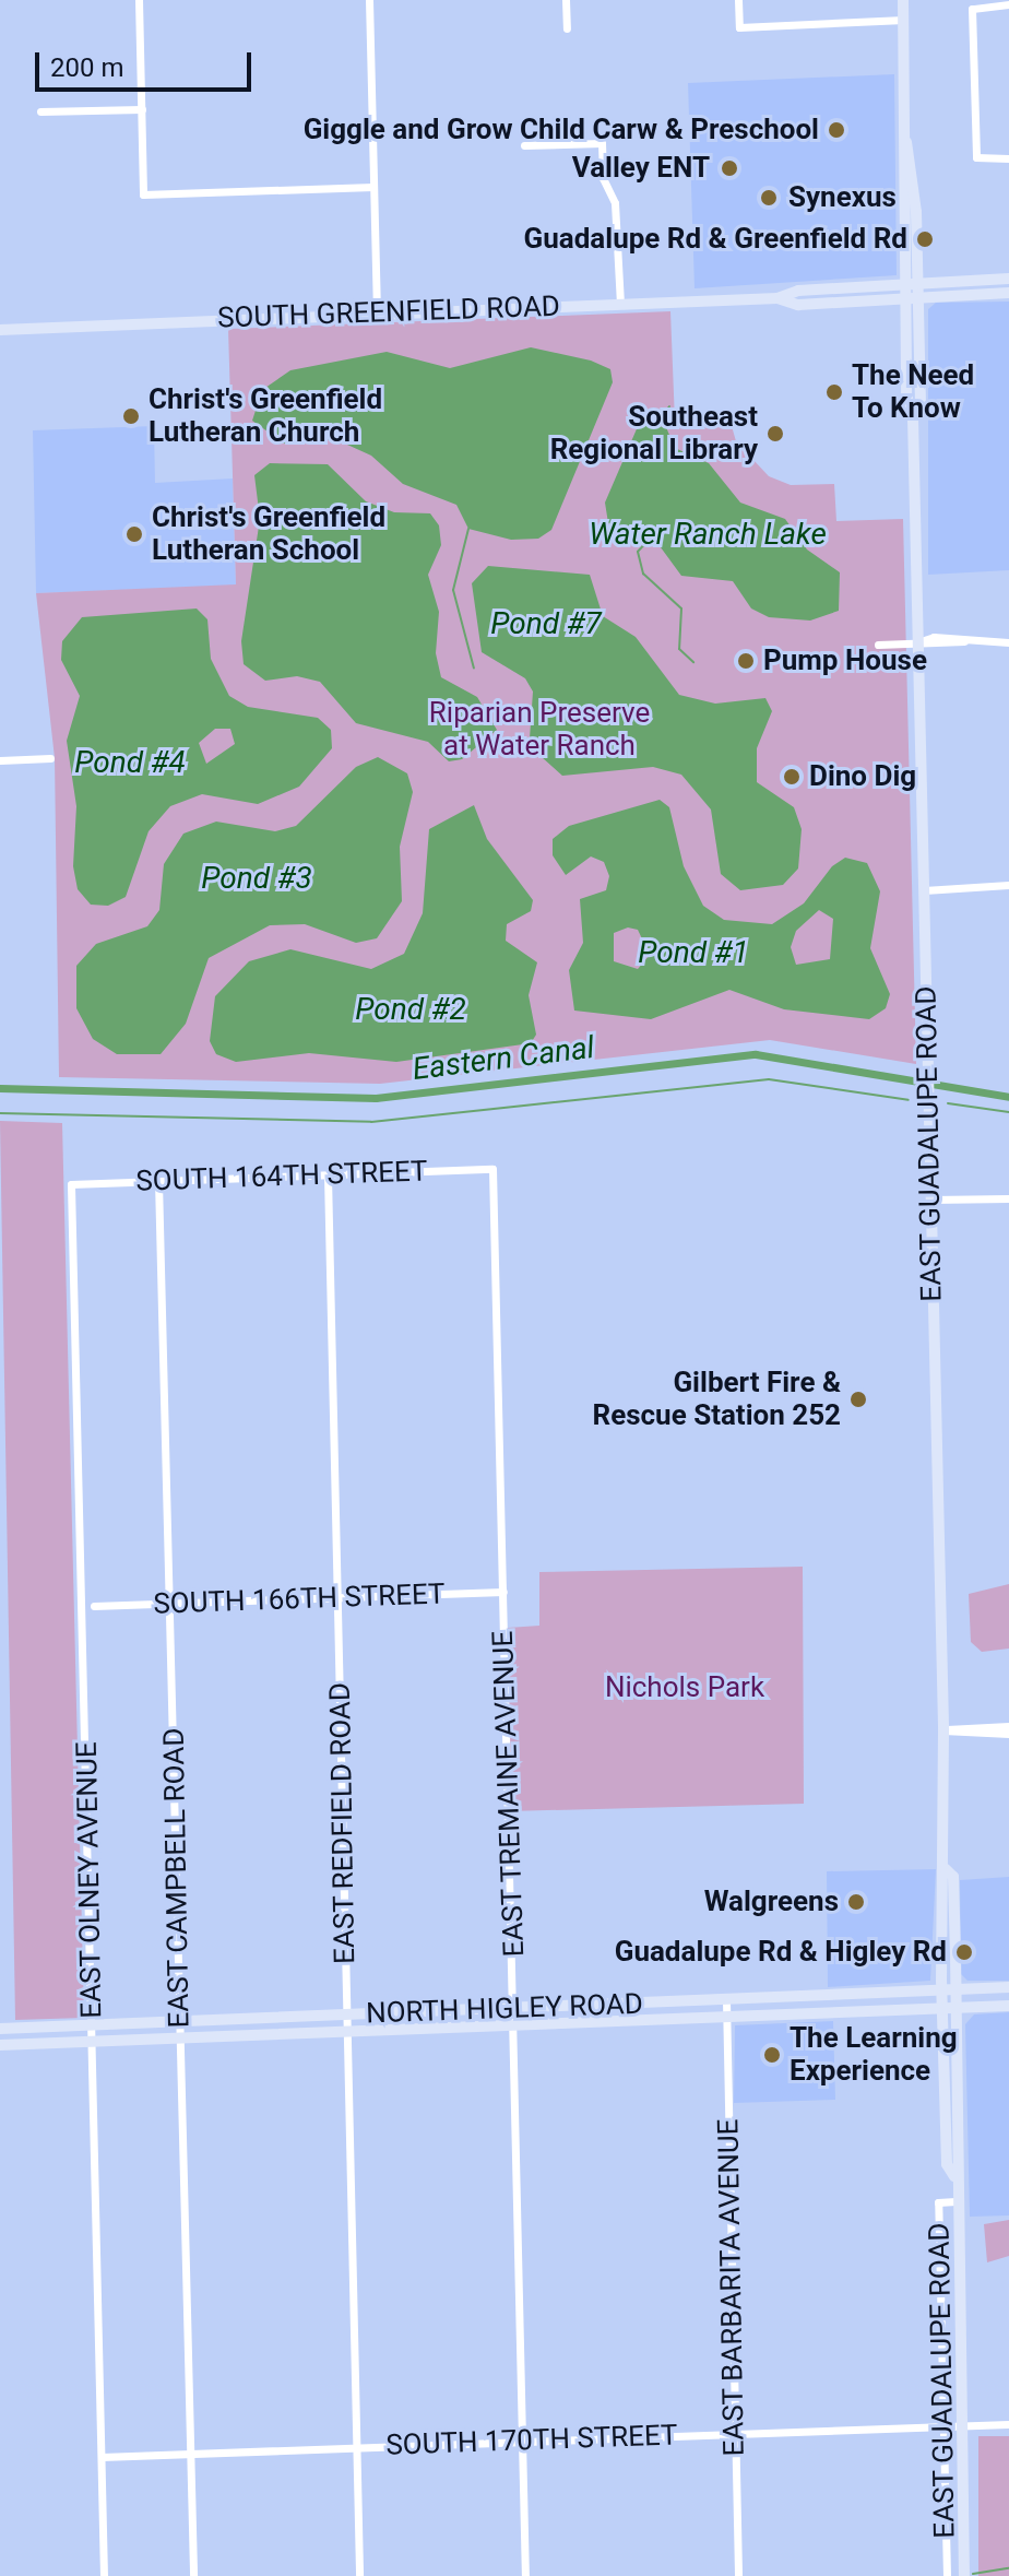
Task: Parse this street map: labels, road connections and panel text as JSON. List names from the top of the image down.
{
  "streets": {
    "main road": ["SOUTH GREENFIELD ROAD", "EAST GUADALUPE ROAD", "NORTH HIGLEY ROAD"],
    "street": [
      "SOUTH 164TH STREET",
      "SOUTH 166TH STREET",
      "EAST TREMAINE AVENUE",
      "EAST REDFIELD ROAD",
      "EAST CAMPBELL ROAD",
      "EAST OLNEY AVENUE",
      "EAST BARBARITA AVENUE",
      "SOUTH 170TH STREET"
    ]
  },
  "crossings": [
    ["SOUTH GREENFIELD ROAD", "EAST GUADALUPE ROAD"],
    ["EAST GUADALUPE ROAD", "NORTH HIGLEY ROAD"],
    ["EAST GUADALUPE ROAD", "SOUTH 170TH STREET"],
    ["SOUTH 164TH STREET", "EAST TREMAINE AVENUE"],
    ["SOUTH 164TH STREET", "EAST REDFIELD ROAD"],
    ["SOUTH 164TH STREET", "EAST CAMPBELL ROAD"],
    ["SOUTH 164TH STREET", "EAST OLNEY AVENUE"],
    ["SOUTH 166TH STREET", "EAST TREMAINE AVENUE"],
    ["SOUTH 166TH STREET", "EAST REDFIELD ROAD"],
    ["SOUTH 166TH STREET", "EAST CAMPBELL ROAD"],
    ["EAST TREMAINE AVENUE", "NORTH HIGLEY ROAD"],
    ["EAST TREMAINE AVENUE", "SOUTH 170TH STREET"],
    ["EAST REDFIELD ROAD", "NORTH HIGLEY ROAD"],
    ["EAST REDFIELD ROAD", "SOUTH 170TH STREET"],
    ["EAST CAMPBELL ROAD", "NORTH HIGLEY ROAD"],
    ["EAST CAMPBELL ROAD", "SOUTH 170TH STREET"],
    ["EAST OLNEY AVENUE", "NORTH HIGLEY ROAD"],
    ["EAST OLNEY AVENUE", "SOUTH 170TH STREET"],
    ["NORTH HIGLEY ROAD", "EAST BARBARITA AVENUE"],
    ["EAST BARBARITA AVENUE", "SOUTH 170TH STREET"]
  ],
  "water": [
    "Water Ranch Lake",
    "Pond #7",
    "Pond #4",
    "Pond #3",
    "Pond #1",
    "Pond #2",
    "Eastern Canal"
  ],
  "parks": ["Riparian Preserve at Water Ranch", "Nichols Park"],
  "places": [
    "Giggle and Grow Child Carw & Preschool",
    "Valley ENT",
    "Synexus",
    "Guadalupe Rd & Greenfield Rd",
    "The Need To Know",
    "Christ's Greenfield Lutheran Church",
    "Southeast Regional Library",
    "Christ's Greenfield Lutheran School",
    "Pump House",
    "Dino Dig",
    "Gilbert Fire & Rescue Station 252",
    "Walgreens",
    "Guadalupe Rd & Higley Rd",
    "The Learning Experience"
  ],
  "scale_bar": "200 m"
}
